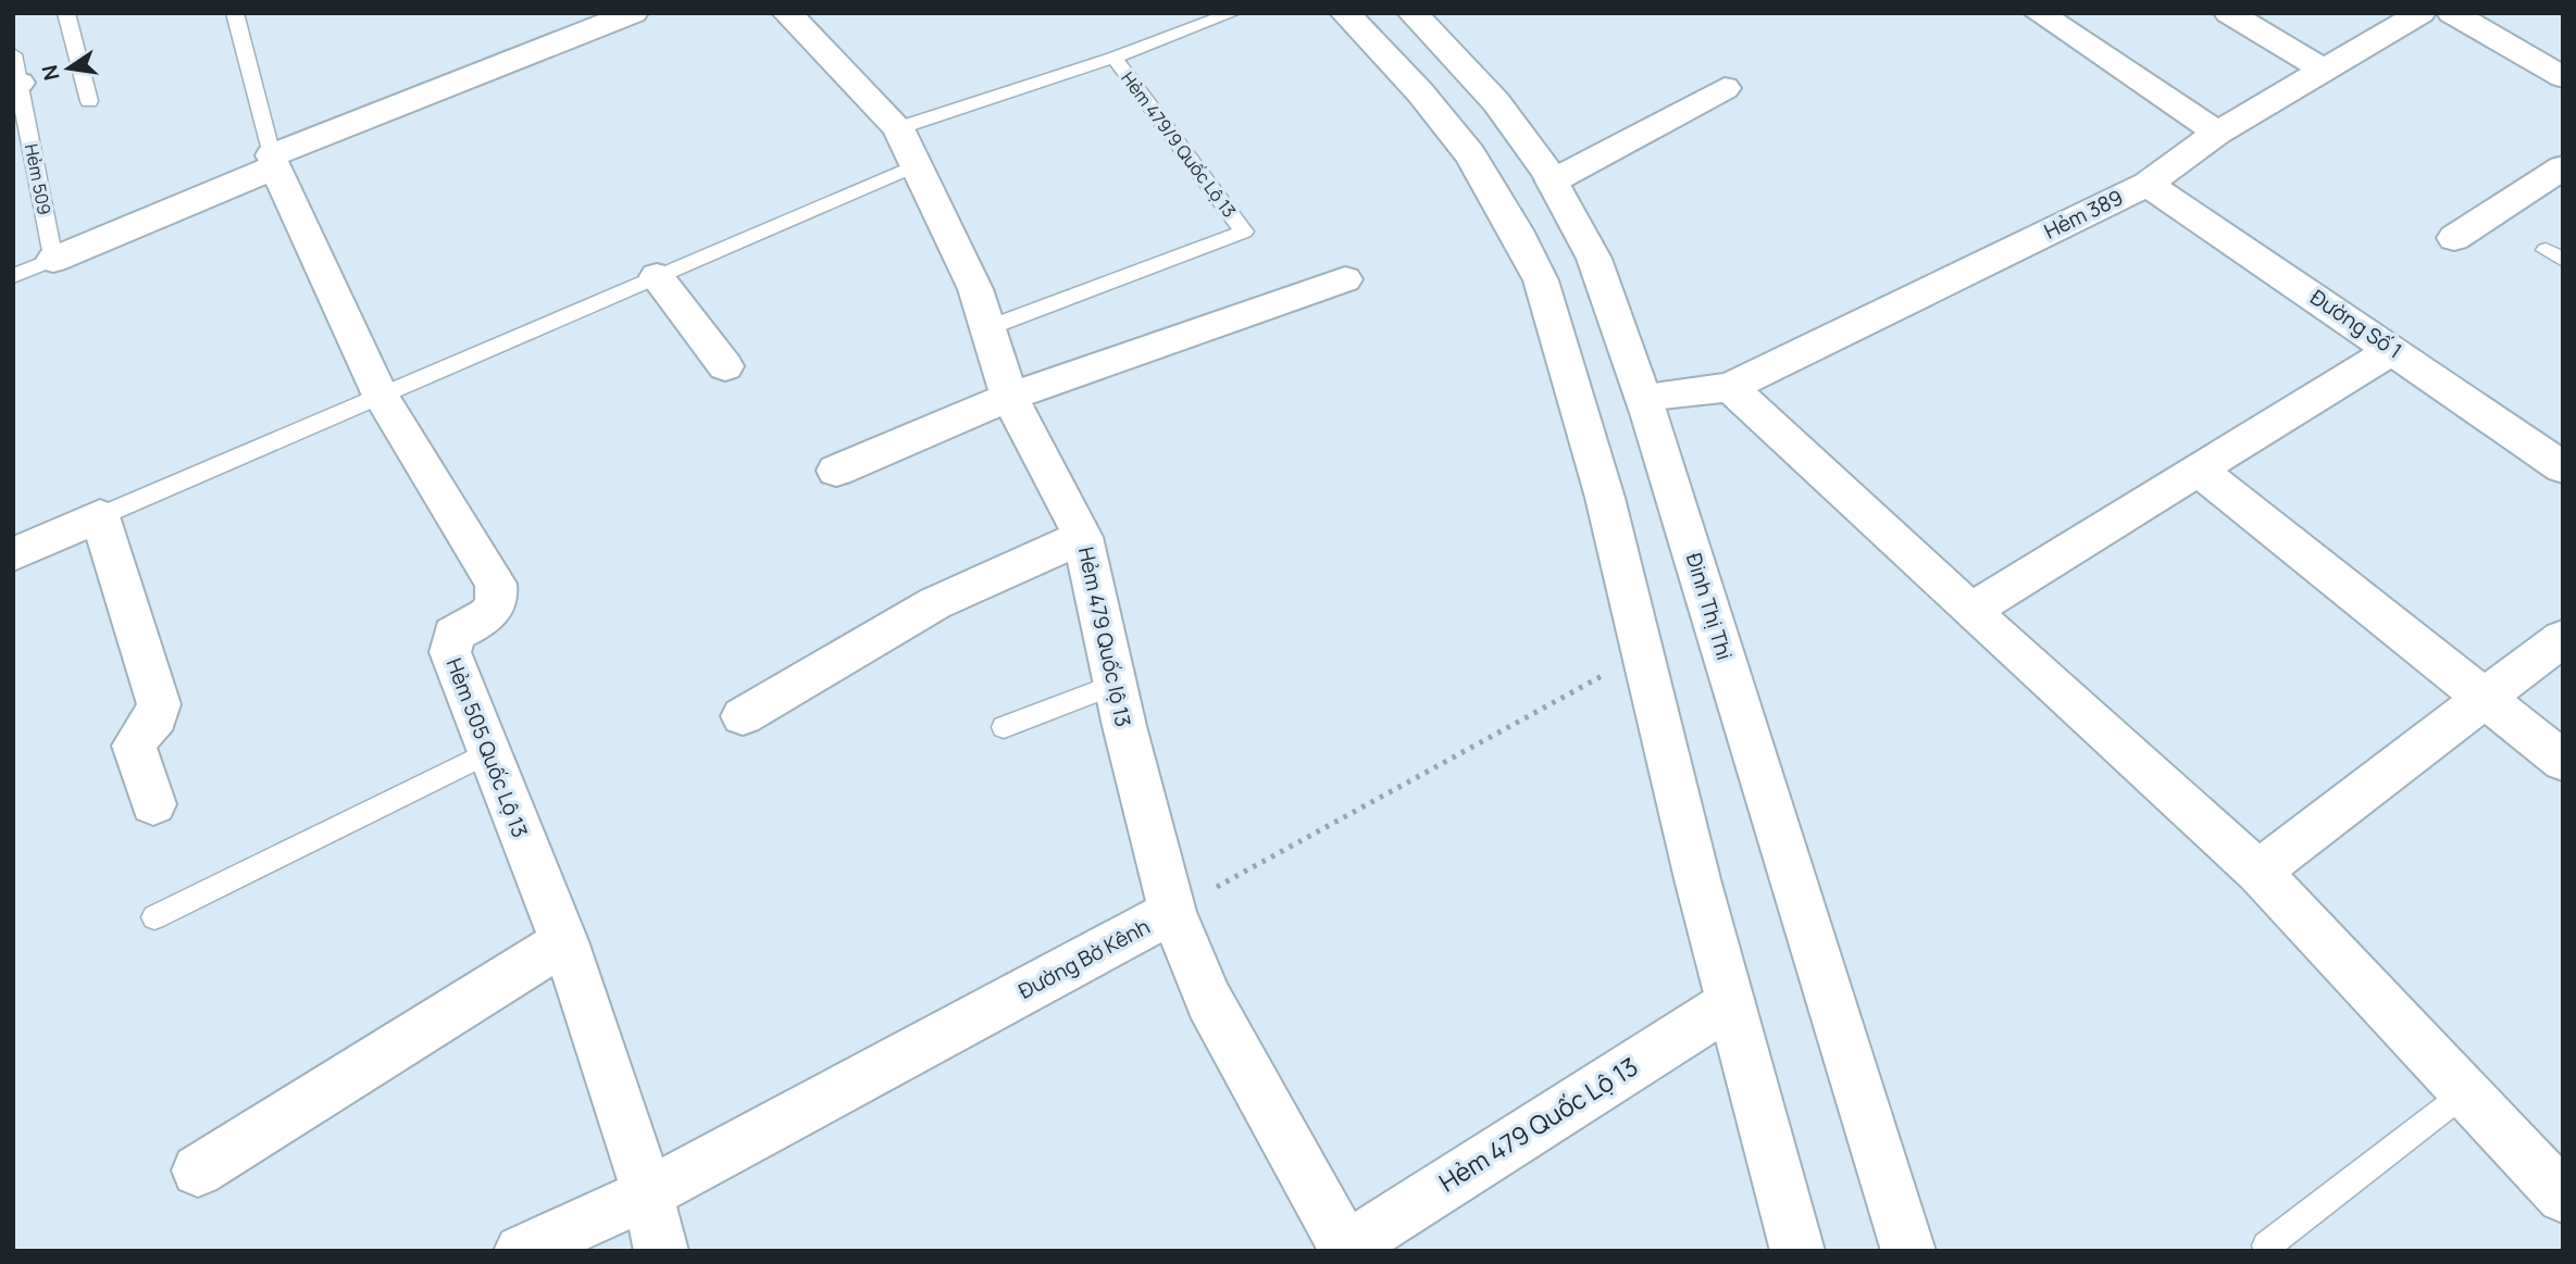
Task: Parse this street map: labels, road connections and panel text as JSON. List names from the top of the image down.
{
  "streets": {
    "street": [
      "Hẻm 389",
      "Đường Số 1",
      "Đinh Thị Thi",
      "Hẻm 479 Quốc lộ 13",
      "Hẻm 505 Quốc Lộ 13",
      "Đường Bờ Kênh",
      "Hẻm 479 Quốc Lộ 13"
    ],
    "lane": ["Hẻm 479/9 Quốc Lộ 13", "Hẻm 509"]
  },
  "crossings": [
    ["Hẻm 479/9 Quốc Lộ 13", "Hẻm 479 Quốc lộ 13"],
    ["Hẻm 389", "Đường Số 1"],
    ["Hẻm 389", "Đinh Thị Thi"],
    ["Hẻm 479 Quốc lộ 13", "Đường Bờ Kênh"],
    ["Hẻm 479 Quốc lộ 13", "Hẻm 479 Quốc Lộ 13"],
    ["Hẻm 505 Quốc Lộ 13", "Đường Bờ Kênh"]
  ],
  "north": "left"
}
